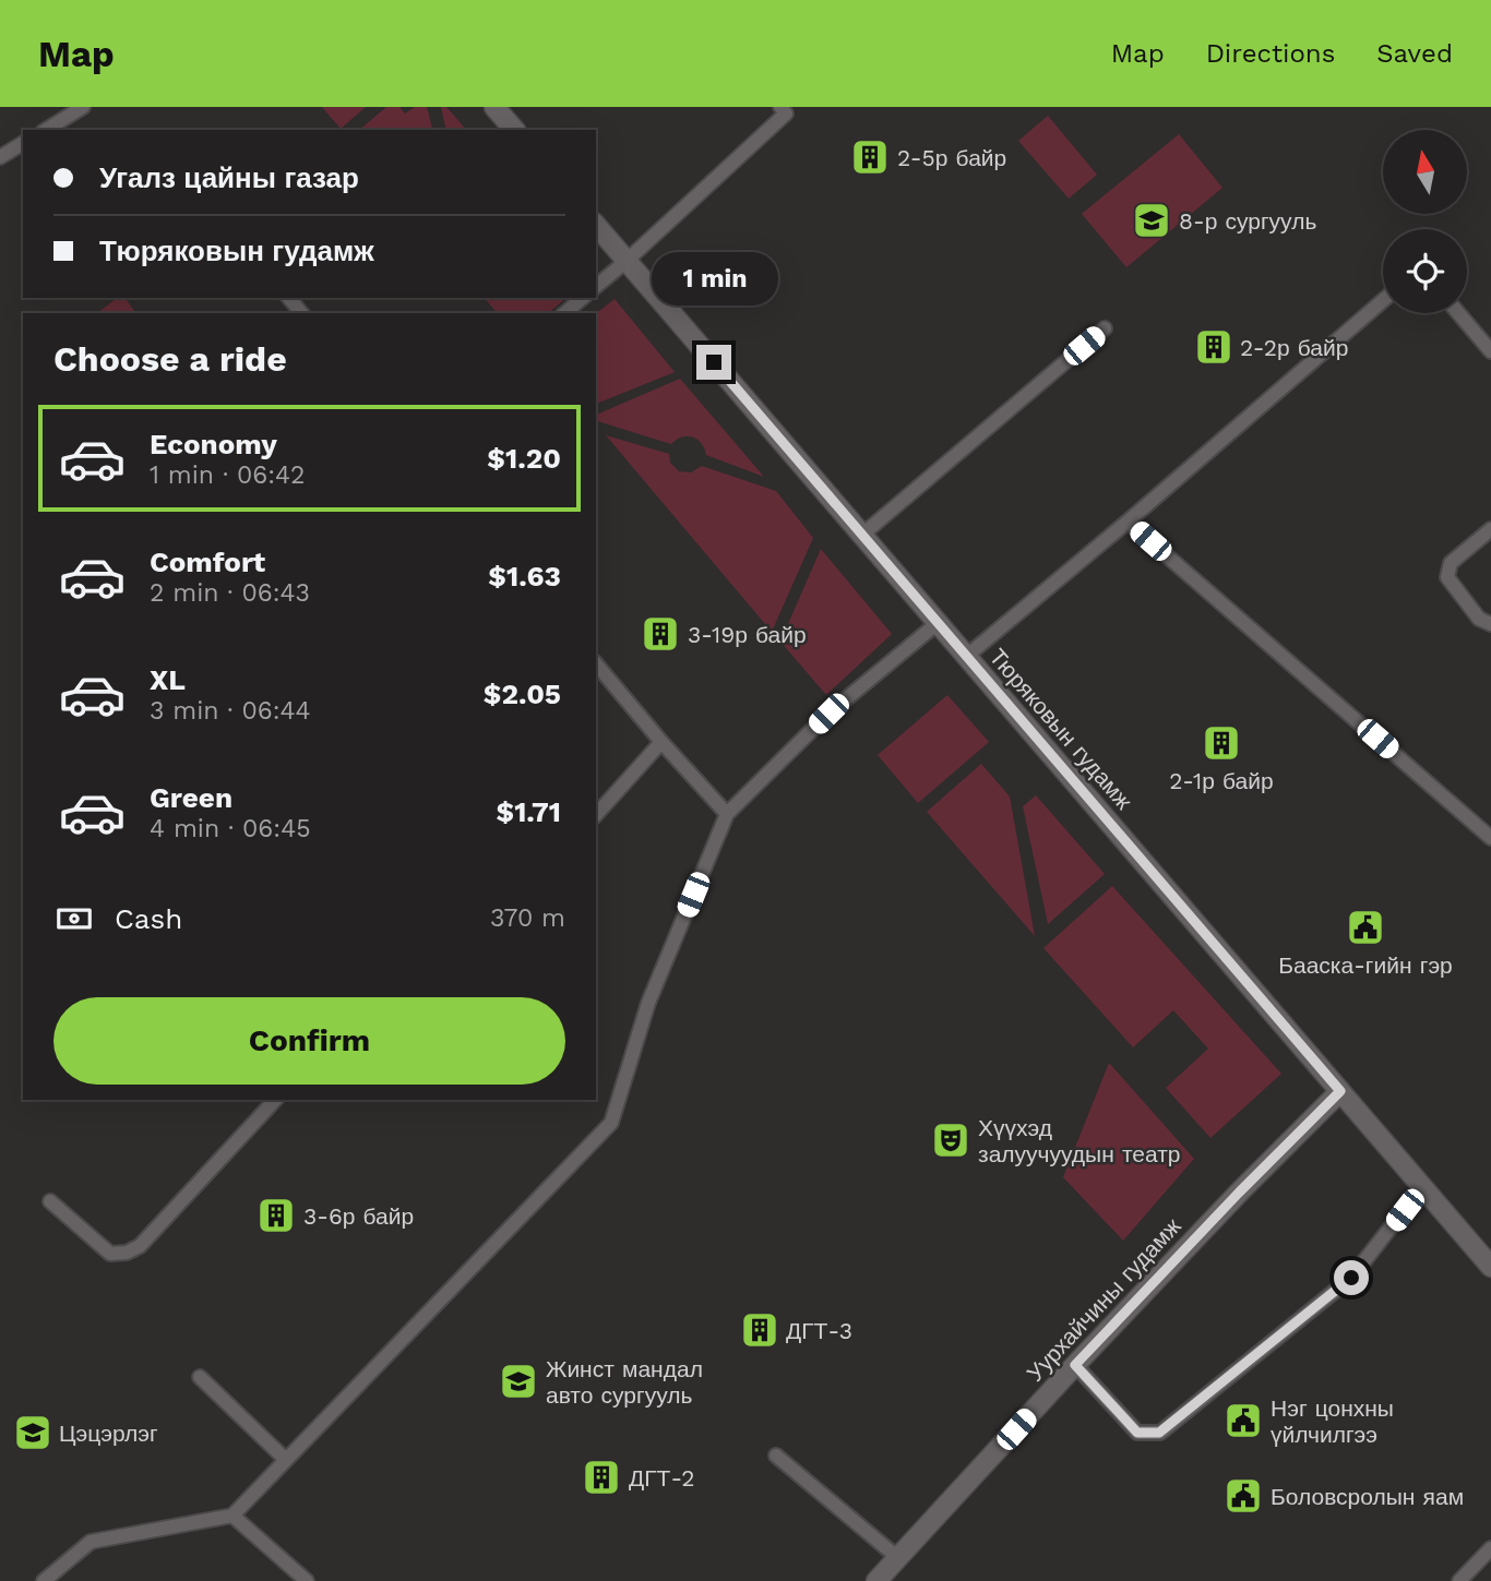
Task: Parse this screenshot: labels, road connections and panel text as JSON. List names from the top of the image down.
{
  "streets": {
    "street": ["Тюряковын гудамж", "Уурхайчины гудамж"]
  },
  "crossings": [
    ["Тюряковын гудамж", "Уурхайчины гудамж"]
  ],
  "places": {
    "building": [
      "2-5р байр",
      "2-2р байр",
      "3-19р байр",
      "2-1р байр",
      "3-6р байр",
      "ДГТ-3",
      "ДГТ-2"
    ],
    "school or university": ["8-р сургууль", "Жинст мандал авто сургууль", "Цэцэрлэг"],
    "public building": ["Бааска-гийн гэр", "Нэг цонхны үйлчилгээ", "Боловсролын яам"],
    "theatre": ["Хүүхэд залуучуудын театр"]
  },
  "north": "top",
  "page": {
    "header": "Map",
    "nav": ["Map", "Directions", "Saved"],
    "banner": ["Угалз цайны газар", "Тюряковын гудамж"],
    "bubble": "1 min",
    "heading": "Choose a ride",
    "list": [
      {
        "name": "Economy",
        "note": "1 min · 06:42",
        "value": "$1.20"
      },
      {
        "name": "Comfort",
        "note": "2 min · 06:43",
        "value": "$1.63"
      },
      {
        "name": "XL",
        "note": "3 min · 06:44",
        "value": "$2.05"
      },
      {
        "name": "Green",
        "note": "4 min · 06:45",
        "value": "$1.71"
      }
    ],
    "pay": ["Cash", "370 m"],
    "buttons": "Confirm"
  }
}
